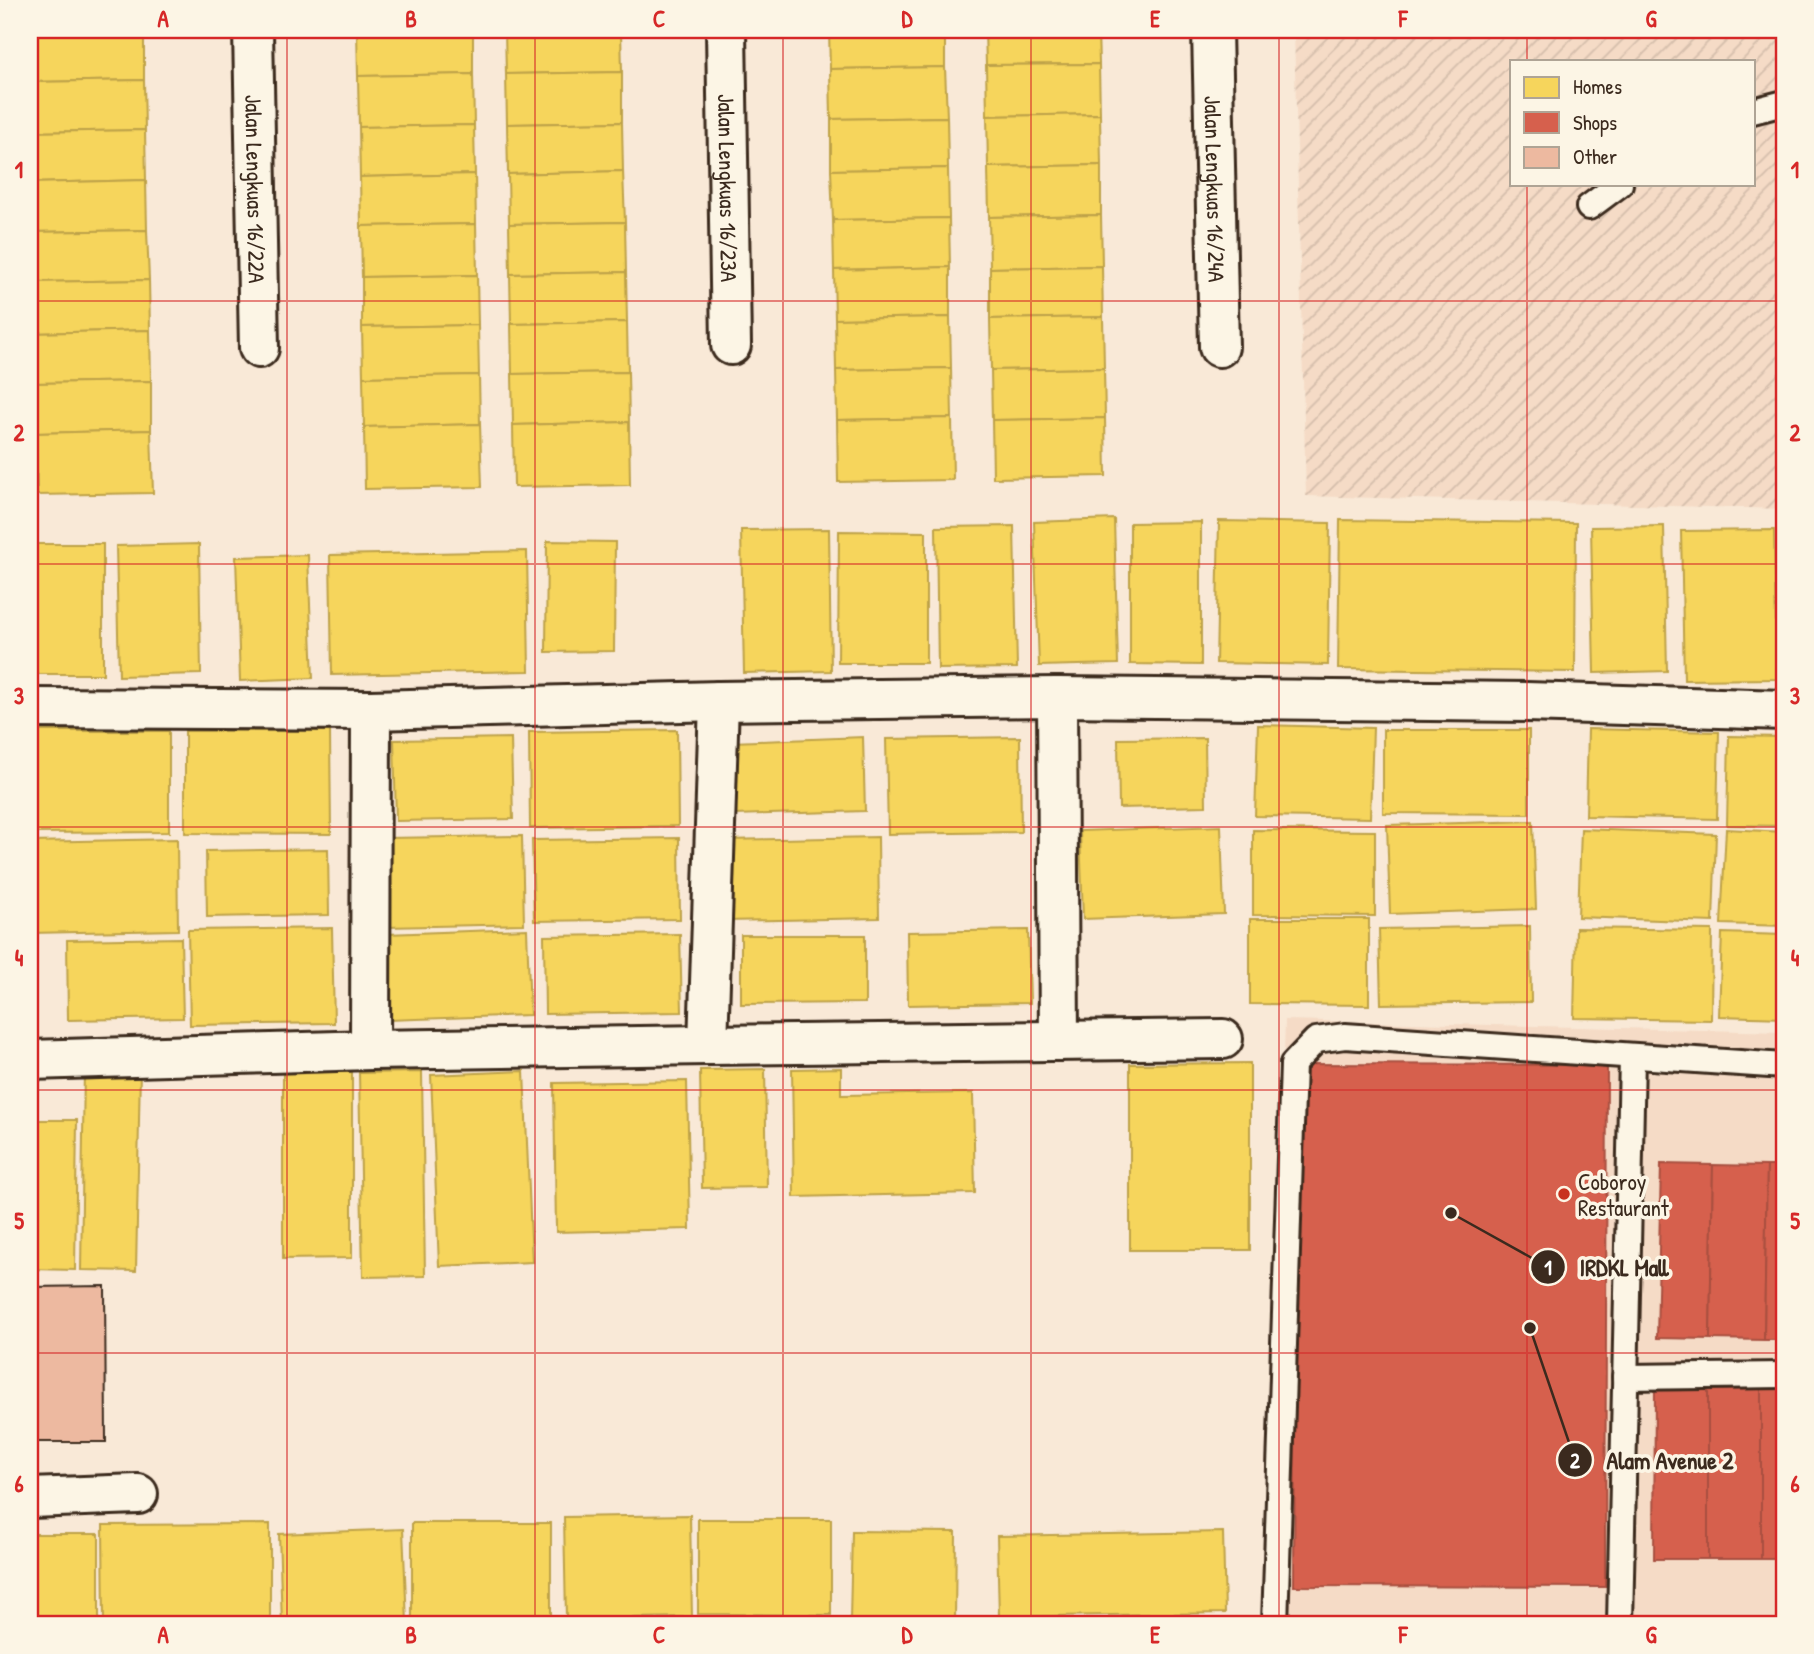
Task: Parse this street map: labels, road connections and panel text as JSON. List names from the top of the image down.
{
  "streets": {
    "street": ["Jalan Lengkuas 16/23A", "Jalan Lengkuas 16/22A", "Jalan Lengkuas 16/24A"]
  },
  "places": ["Coboroy Restaurant", "IRDKL Mall", "Alam Avenue 2"],
  "legend": ["Homes", "Shops", "Other"],
  "grid": {
    "columns": [
      "A",
      "B",
      "C",
      "D",
      "E",
      "F",
      "G"
    ],
    "rows": [
      "1",
      "2",
      "3",
      "4",
      "5",
      "6"
    ]
  }
}
